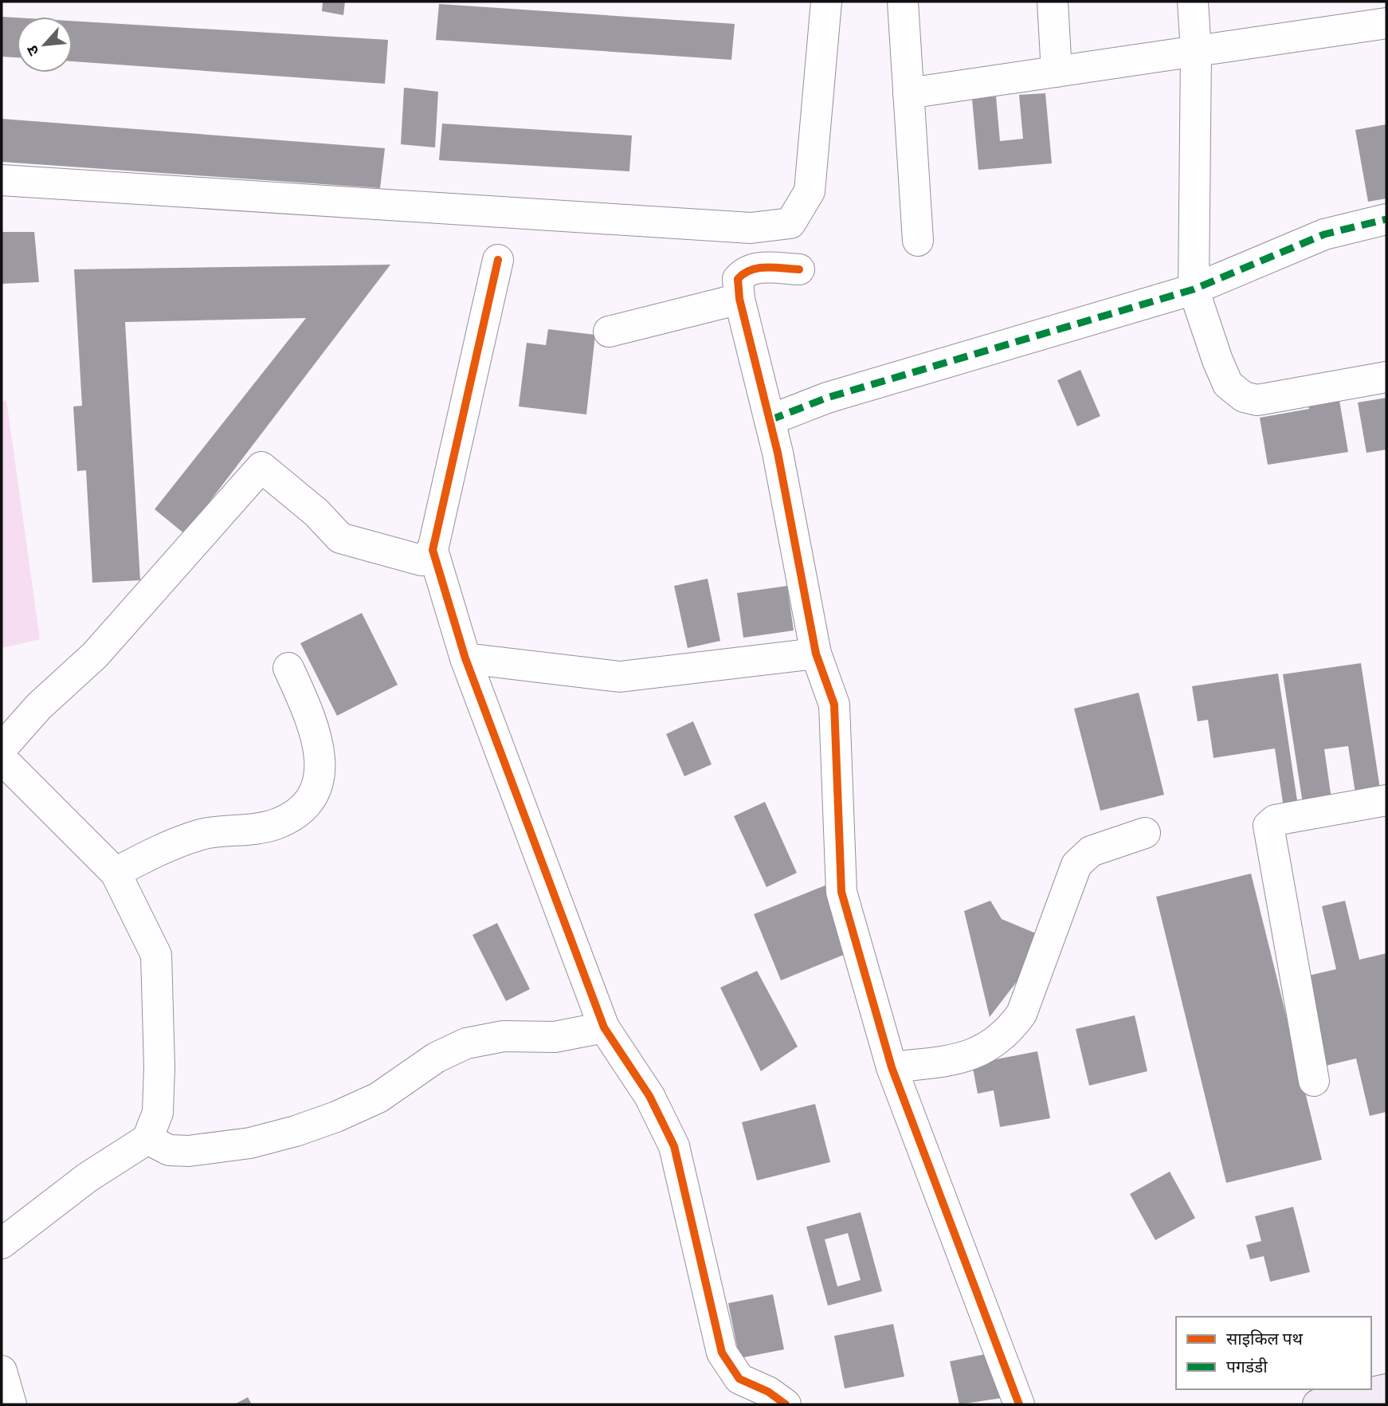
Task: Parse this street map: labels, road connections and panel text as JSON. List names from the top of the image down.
{
  "legend": ["साइकिल पथ", "पगडंडी"],
  "north": "bottom left"
}
